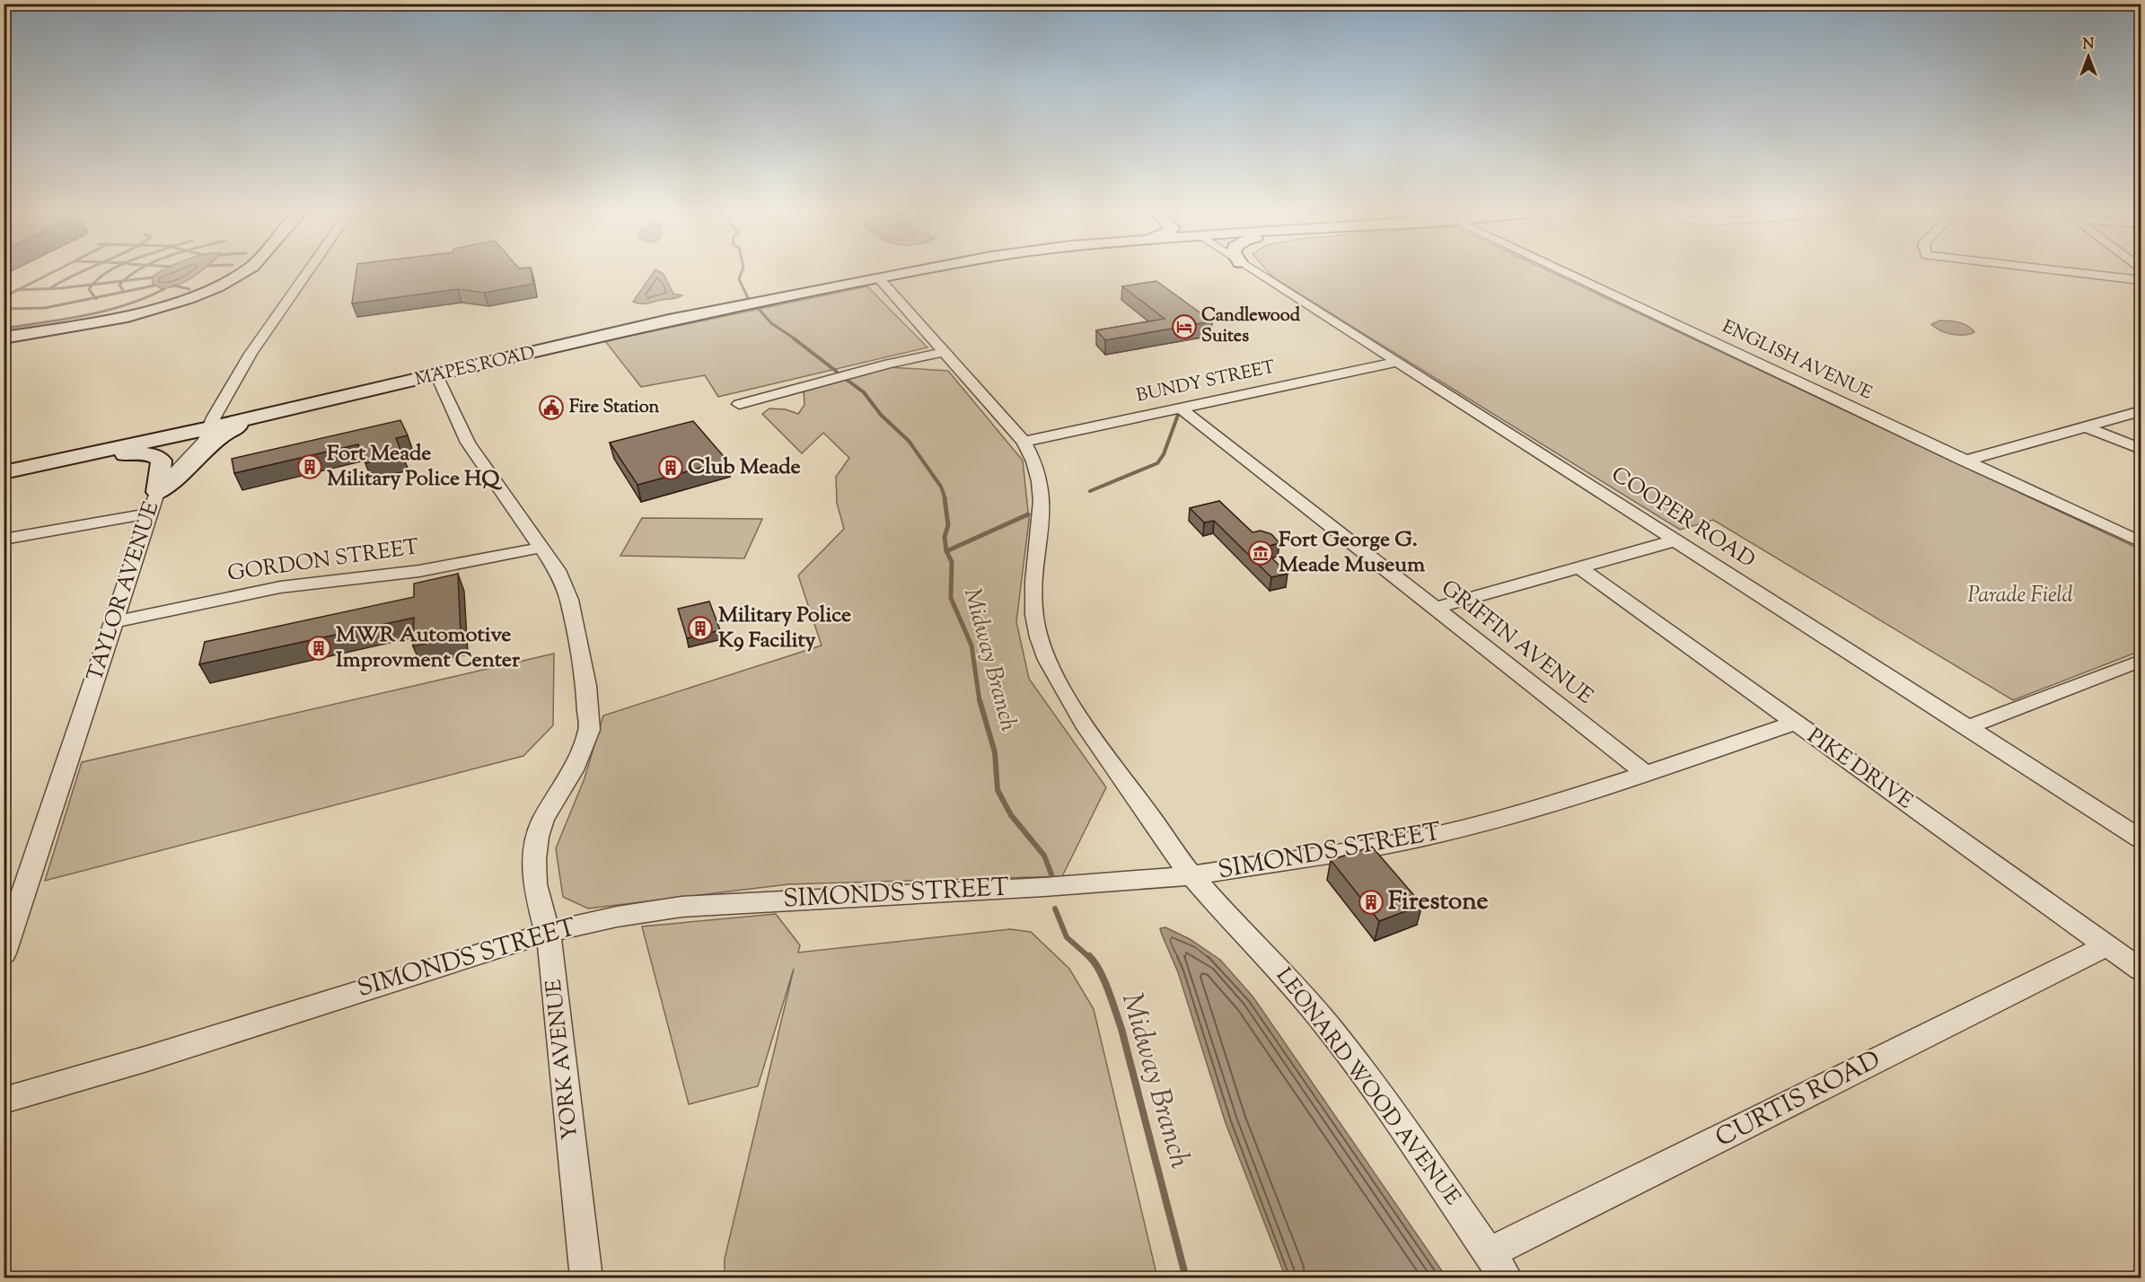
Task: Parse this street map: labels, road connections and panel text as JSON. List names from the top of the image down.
{
  "streets": {
    "street": [
      "ENGLISH AVENUE",
      "MAPES ROAD",
      "BUNDY STREET",
      "COOPER ROAD",
      "GORDON STREET",
      "TAYLOR AVENUE",
      "GRIFFIN AVENUE",
      "PIKE DRIVE",
      "SIMONDS STREET",
      "YORK AVENUE",
      "LEONARD WOOD AVENUE",
      "CURTIS ROAD"
    ]
  },
  "crossings": [
    ["MAPES ROAD", "TAYLOR AVENUE"],
    ["MAPES ROAD", "YORK AVENUE"],
    ["MAPES ROAD", "LEONARD WOOD AVENUE"],
    ["BUNDY STREET", "COOPER ROAD"],
    ["BUNDY STREET", "GRIFFIN AVENUE"],
    ["BUNDY STREET", "LEONARD WOOD AVENUE"],
    ["GORDON STREET", "TAYLOR AVENUE"],
    ["GORDON STREET", "YORK AVENUE"],
    ["GRIFFIN AVENUE", "SIMONDS STREET"],
    ["PIKE DRIVE", "SIMONDS STREET"],
    ["PIKE DRIVE", "CURTIS ROAD"],
    ["SIMONDS STREET", "YORK AVENUE"],
    ["SIMONDS STREET", "LEONARD WOOD AVENUE"],
    ["LEONARD WOOD AVENUE", "CURTIS ROAD"]
  ],
  "water": ["Midway Branch"],
  "parks": ["Parade Field"],
  "places": {
    "hotel": ["Candlewood Suites"],
    "public building": ["Fire Station"],
    "building": [
      "Fort Meade Military Police HQ",
      "Club Meade",
      "Military Police K9 Facility",
      "MWR Automotive Improvment Center",
      "Firestone"
    ],
    "museum": ["Fort George G. Meade Museum"]
  },
  "north": "top"
}
